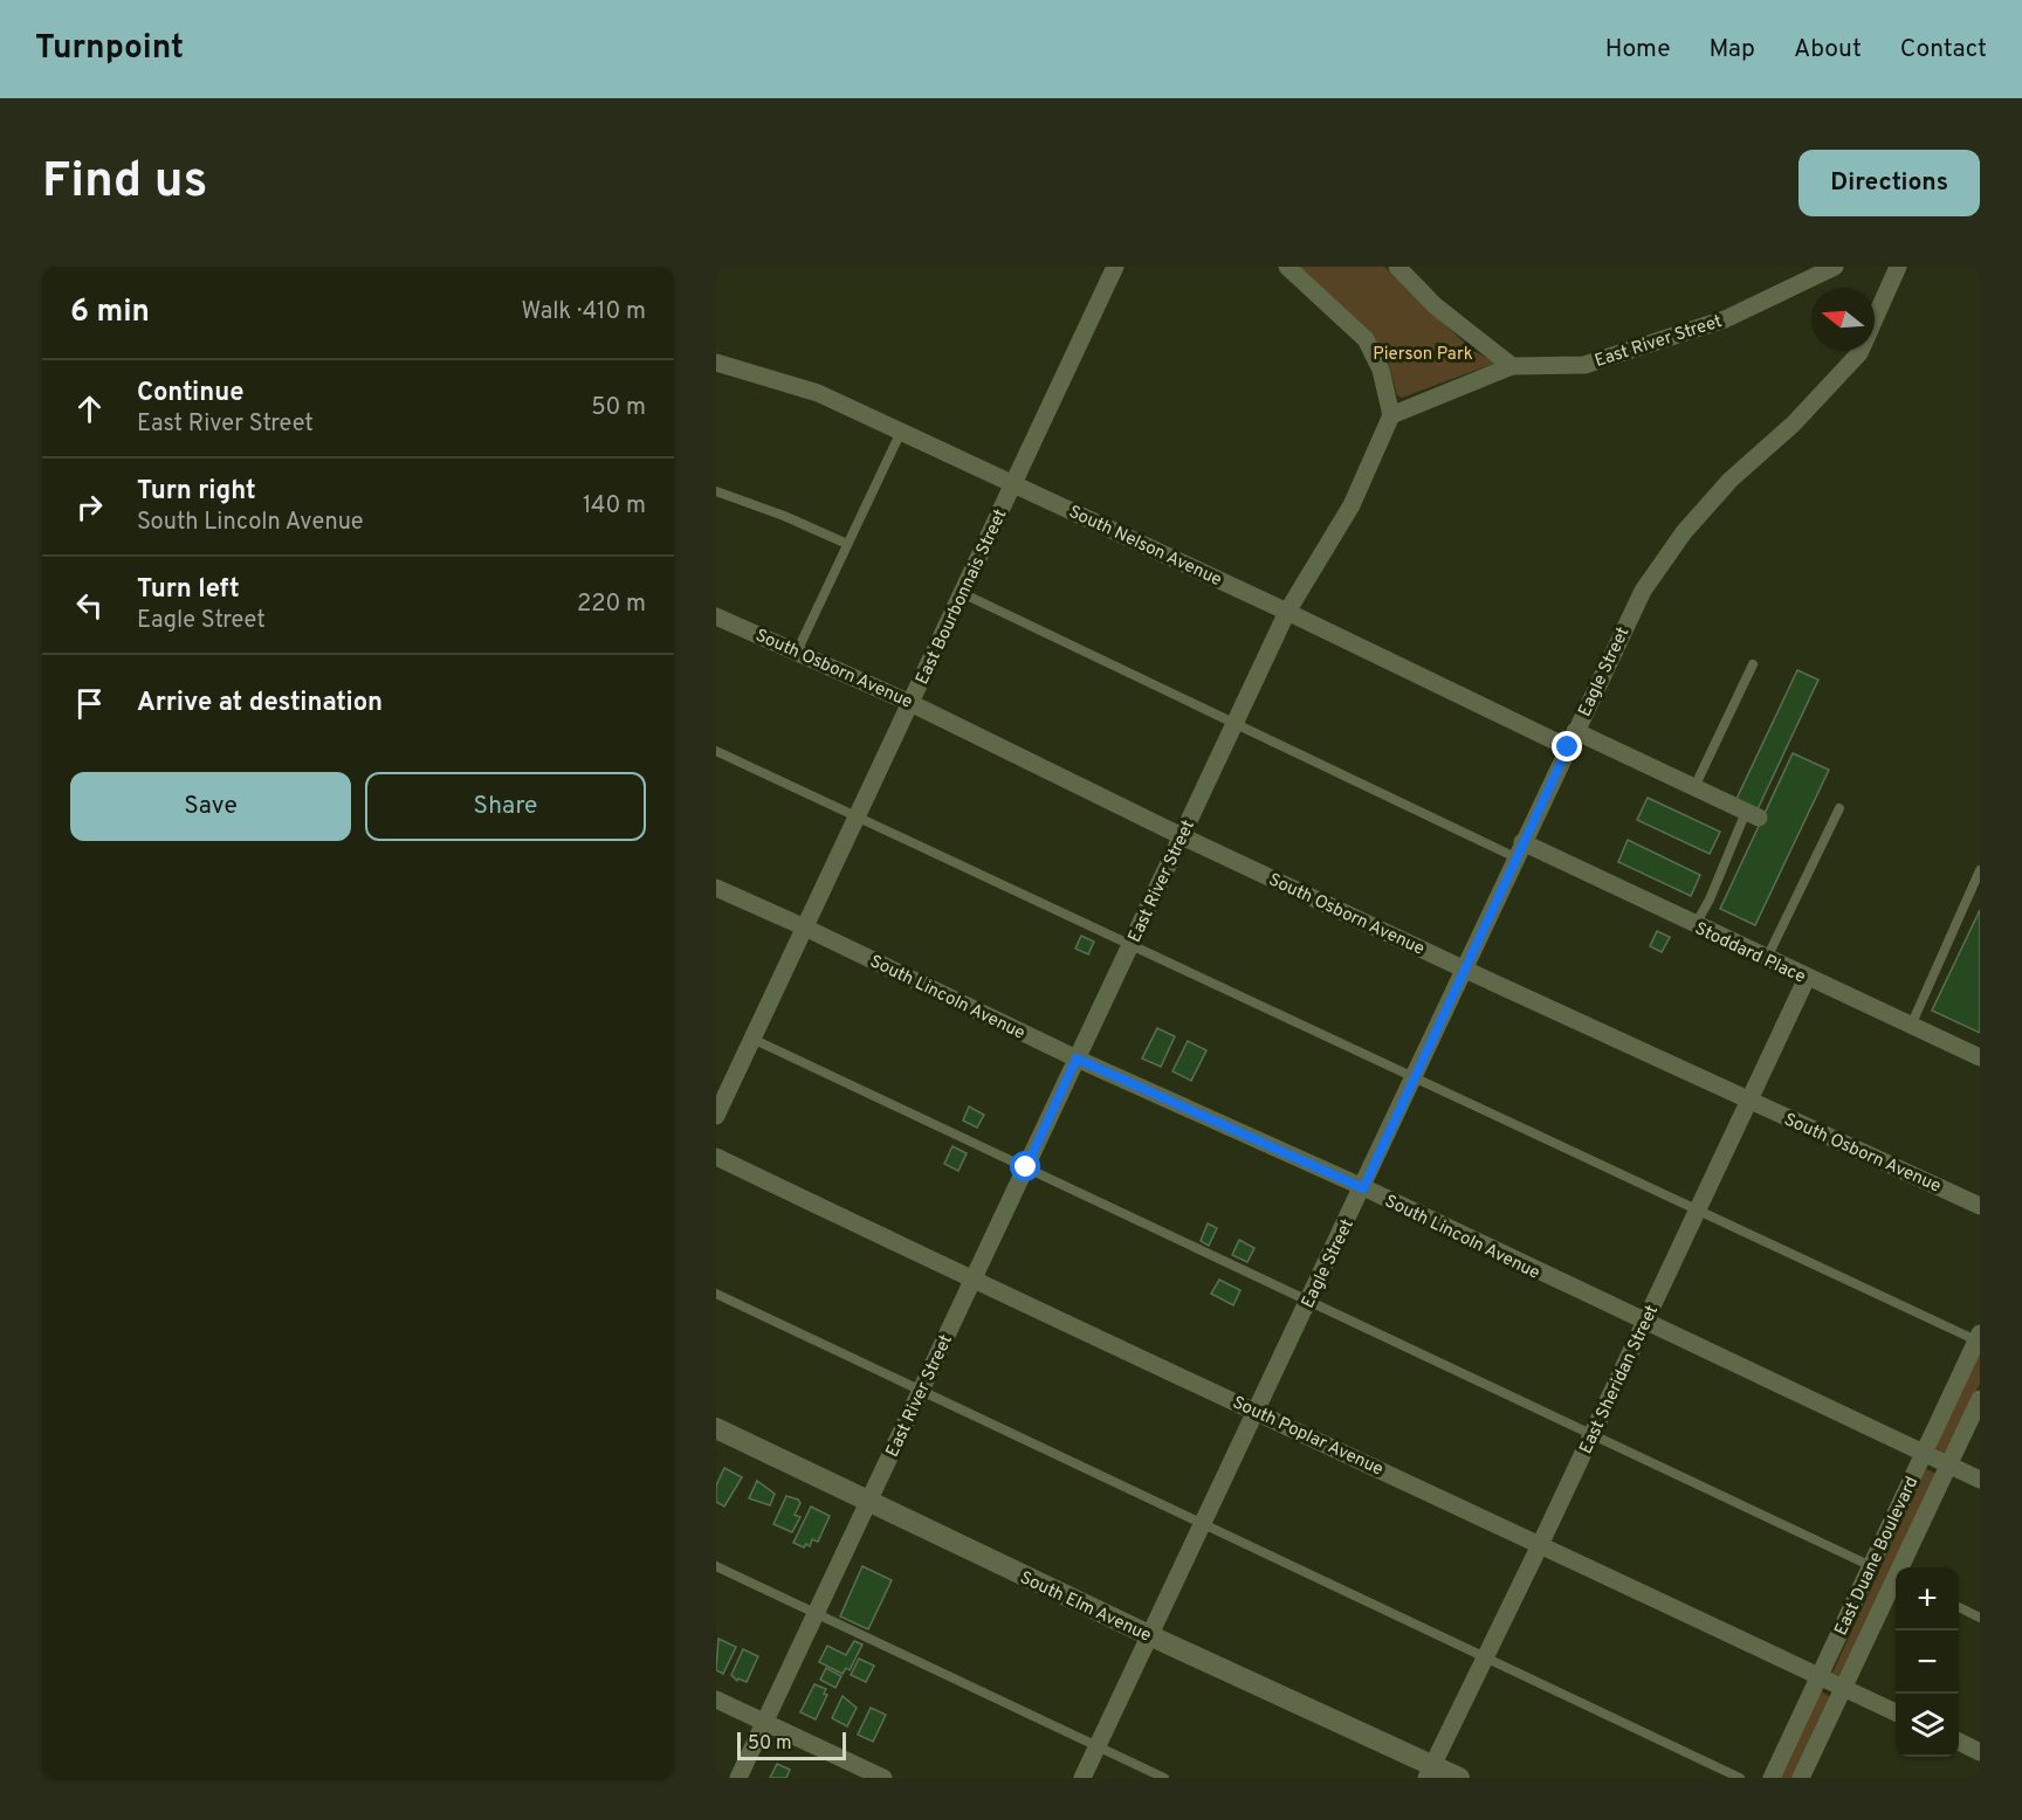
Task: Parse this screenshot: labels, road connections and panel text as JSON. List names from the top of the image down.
{
  "streets": {
    "street": [
      "East River Street",
      "South Nelson Avenue",
      "East Bourbonnais Street",
      "South Osborn Avenue",
      "Eagle Street",
      "Stoddard Place",
      "South Lincoln Avenue",
      "East Sheridan Street",
      "South Poplar Avenue",
      "East Duane Boulevard",
      "South Elm Avenue"
    ]
  },
  "crossings": [
    ["East River Street", "South Nelson Avenue"],
    ["East River Street", "South Osborn Avenue"],
    ["East River Street", "South Lincoln Avenue"],
    ["East River Street", "South Poplar Avenue"],
    ["East River Street", "South Elm Avenue"],
    ["South Nelson Avenue", "East Bourbonnais Street"],
    ["South Nelson Avenue", "Eagle Street"],
    ["East Bourbonnais Street", "South Osborn Avenue"],
    ["East Bourbonnais Street", "South Lincoln Avenue"],
    ["South Osborn Avenue", "Eagle Street"],
    ["South Osborn Avenue", "East Sheridan Street"],
    ["Eagle Street", "Stoddard Place"],
    ["Eagle Street", "South Lincoln Avenue"],
    ["Eagle Street", "South Poplar Avenue"],
    ["Eagle Street", "South Elm Avenue"],
    ["Stoddard Place", "East Sheridan Street"],
    ["South Lincoln Avenue", "East Sheridan Street"],
    ["South Lincoln Avenue", "East Duane Boulevard"],
    ["East Sheridan Street", "South Poplar Avenue"],
    ["East Sheridan Street", "South Elm Avenue"],
    ["South Poplar Avenue", "East Duane Boulevard"]
  ],
  "parks": ["Pierson Park"],
  "scale_bar": "50 m",
  "north": "left",
  "page": {
    "header": "Turnpoint",
    "nav": [
      "Home",
      "Map",
      "About",
      "Contact"
    ],
    "buttons": [
      "Directions",
      ["Save", "Share"]
    ],
    "title": "Find us",
    "heading": ["6 min", "Walk · 410 m"],
    "list": [
      ["Continue", "East River Street", "50 m"],
      ["Turn right", "South Lincoln Avenue", "140 m"],
      ["Turn left", "Eagle Street", "220 m"],
      "Arrive at destination"
    ],
    "map_buttons": ["+", "−"],
    "scale": "50 m"
  }
}
